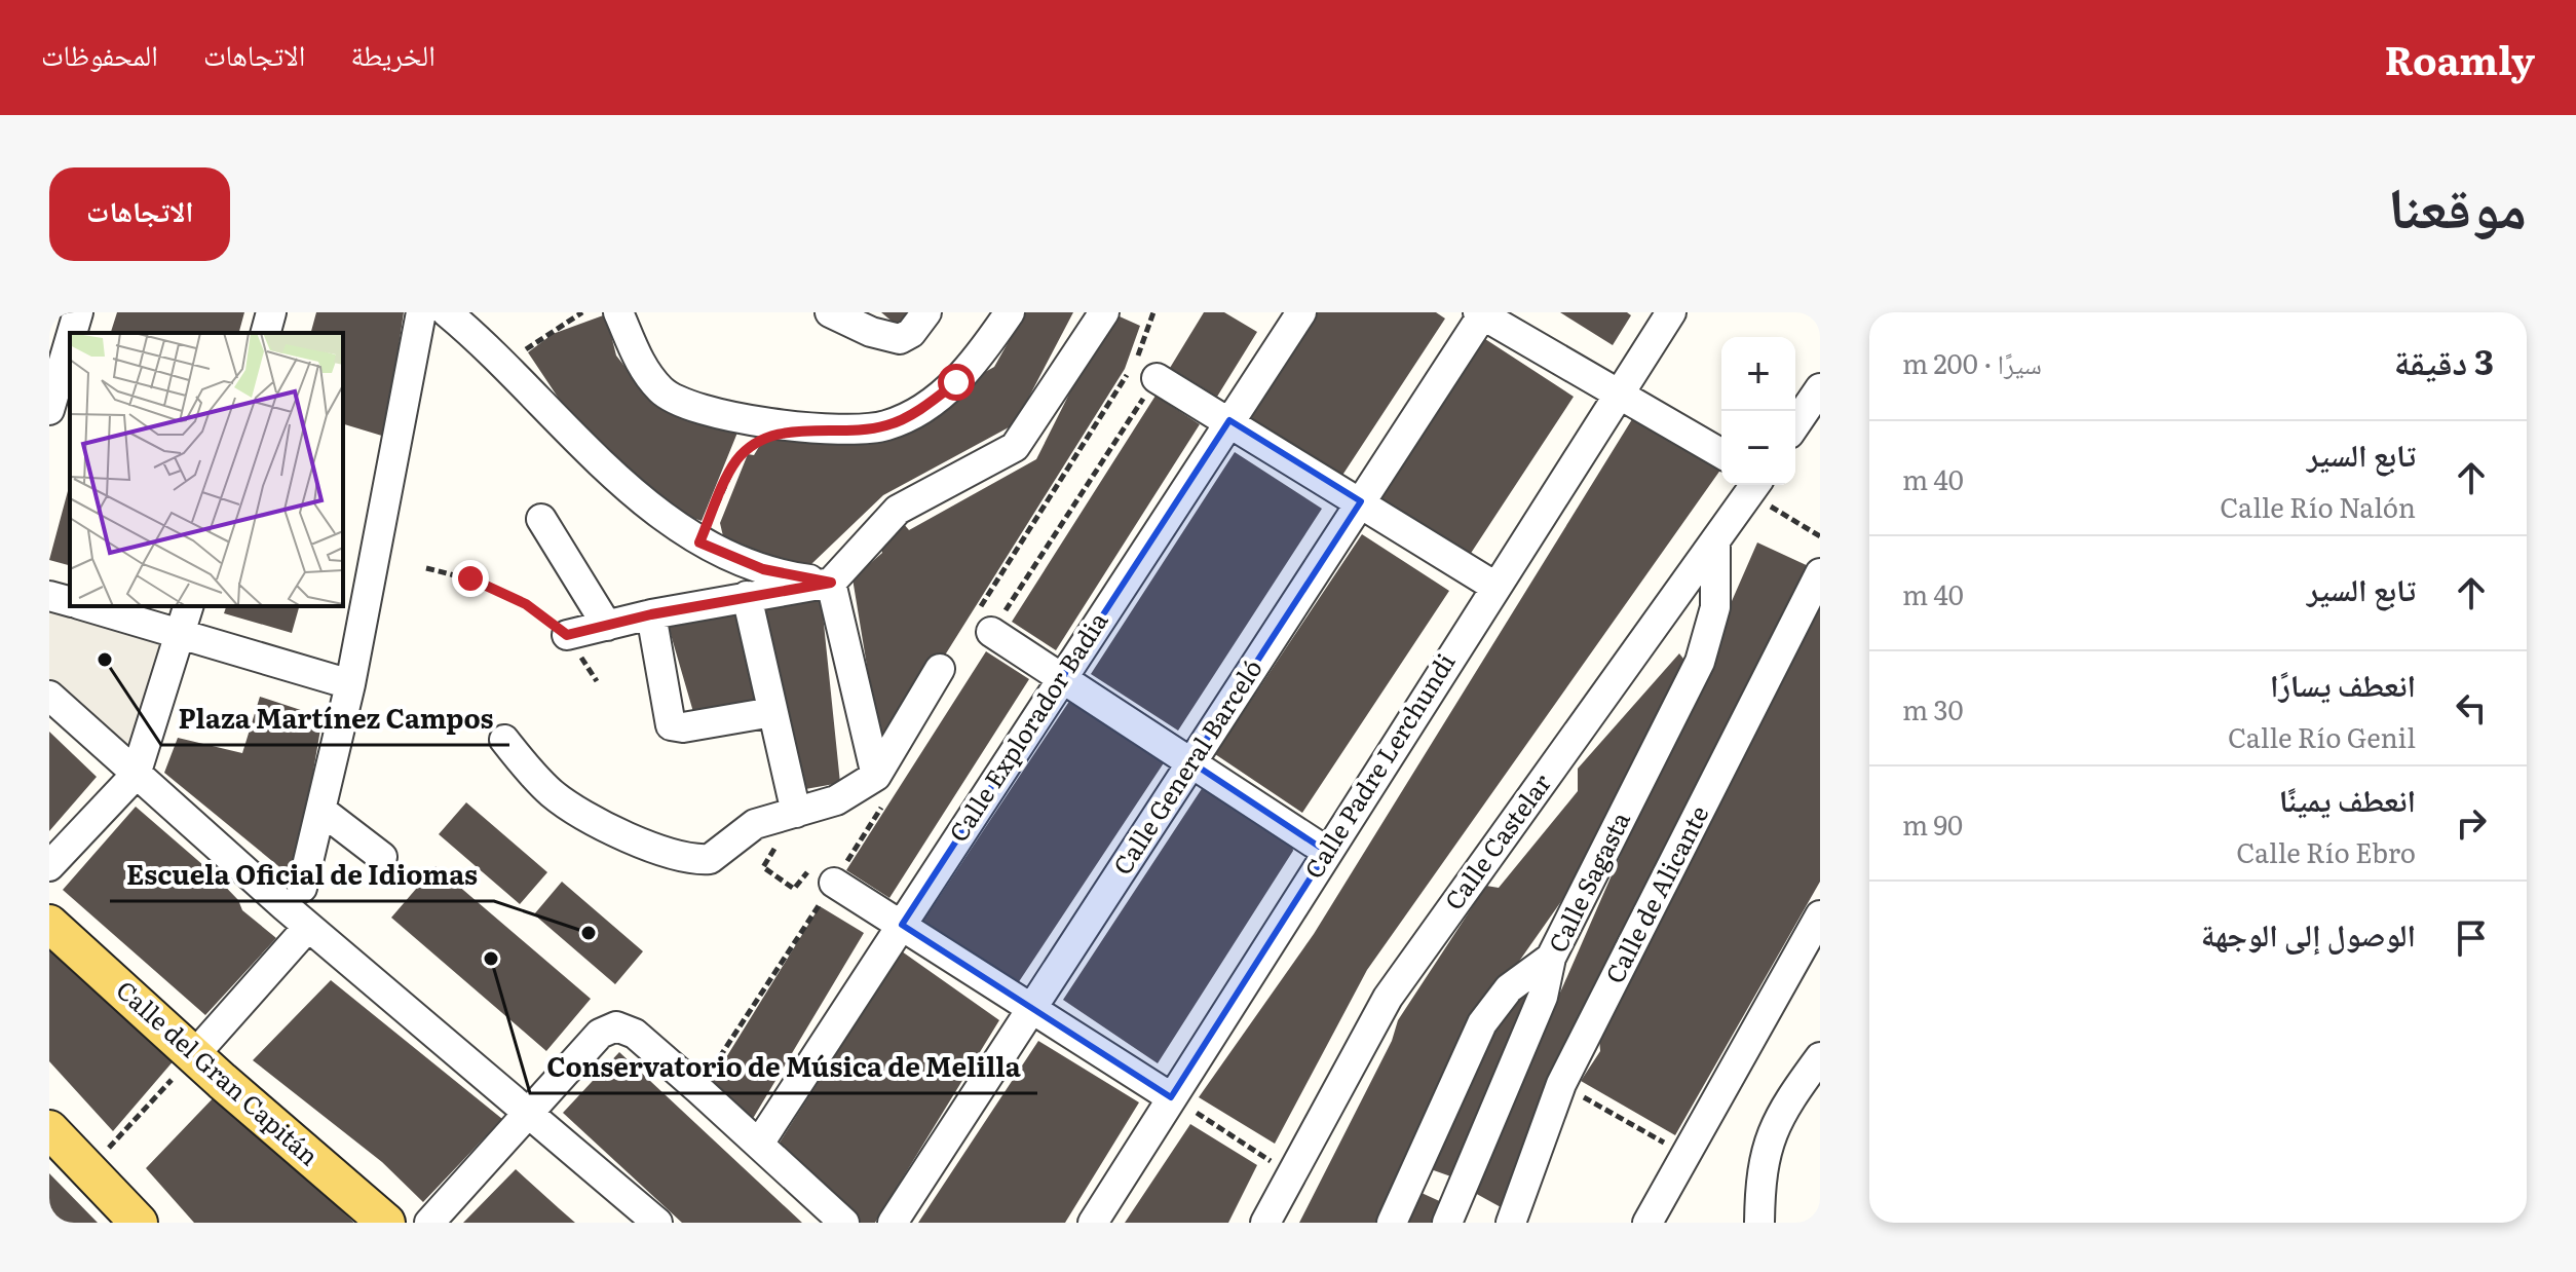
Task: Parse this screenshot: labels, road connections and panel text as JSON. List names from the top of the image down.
{
  "streets": {
    "main road": ["Calle del Gran Capitán"],
    "street": [
      "Calle Explorador Badia",
      "Calle Padre Lerchundi",
      "Calle General Barceló",
      "Calle Castelar",
      "Calle Sagasta",
      "Calle de Alicante"
    ]
  },
  "crossings": [
    ["Calle Castelar", "Calle Sagasta"]
  ],
  "places": ["Plaza Martínez Campos", "Escuela Oficial de Idiomas", "Conservatorio de Música de Melilla"],
  "page": {
    "header": "Roamly",
    "nav": ["الخريطة", "الاتجاهات", "المحفوظات"],
    "title": "موقعنا",
    "buttons": "الاتجاهات",
    "heading": ["3 دقيقة", "سيرًا · 200 m"],
    "map_buttons": ["+", "−"],
    "list": [
      ["تابع السير", "Calle Río Nalón", "40 m"],
      ["تابع السير", "40 m"],
      ["انعطف يسارًا", "Calle Río Genil", "30 m"],
      ["انعطف يمينًا", "Calle Río Ebro", "90 m"],
      "الوصول إلى الوجهة"
    ]
  }
}
